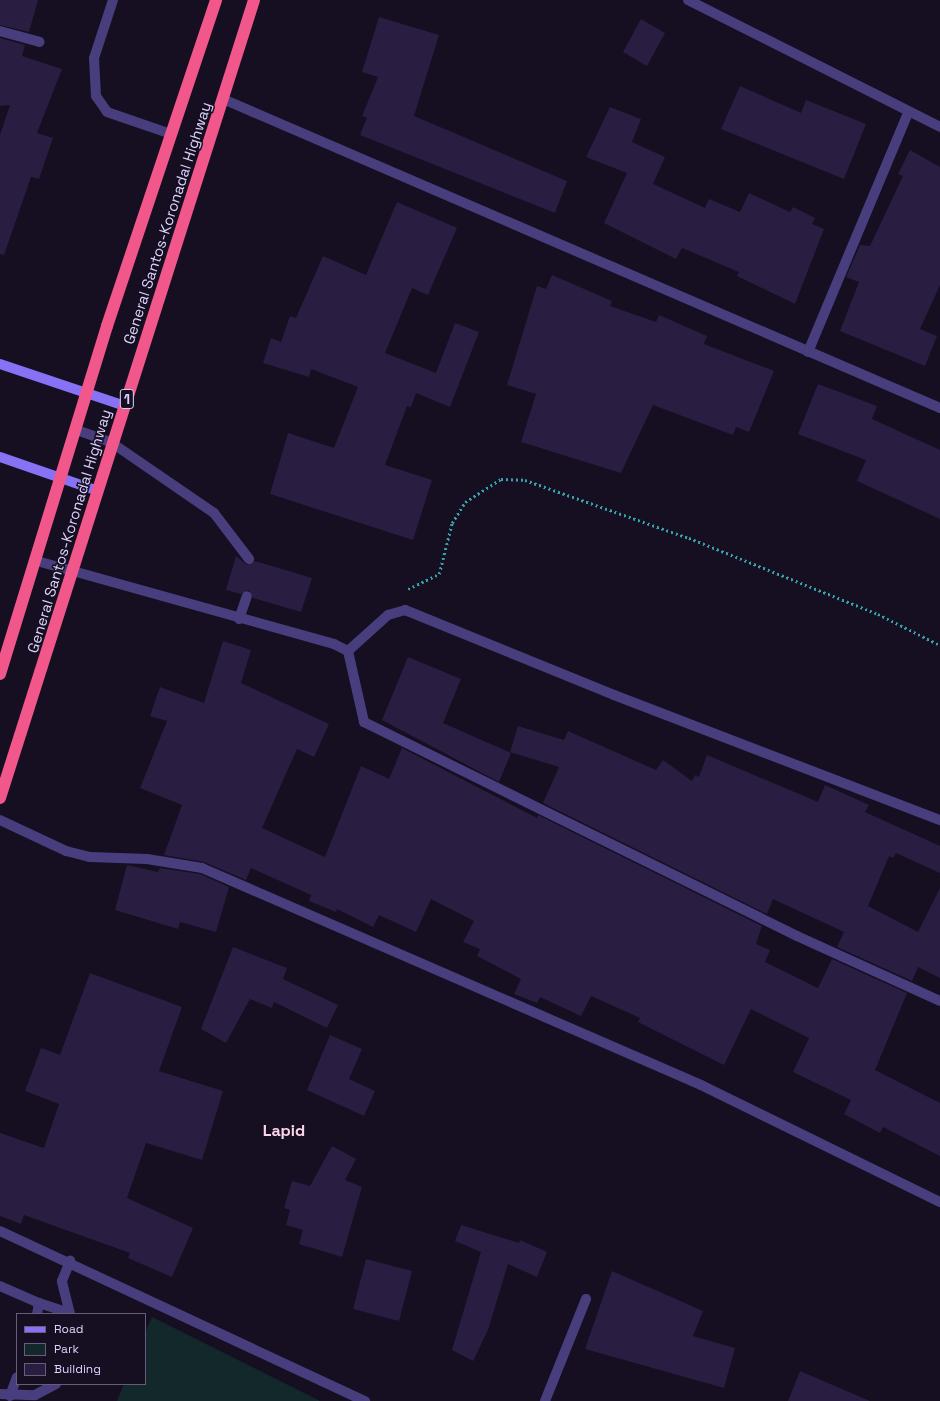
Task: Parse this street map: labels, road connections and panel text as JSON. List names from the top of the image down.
{
  "streets": {
    "highway": ["General Santos-Koronadal Highway", "1"]
  },
  "districts": ["Lapid"],
  "legend": ["Road", "Park", "Building"]
}
